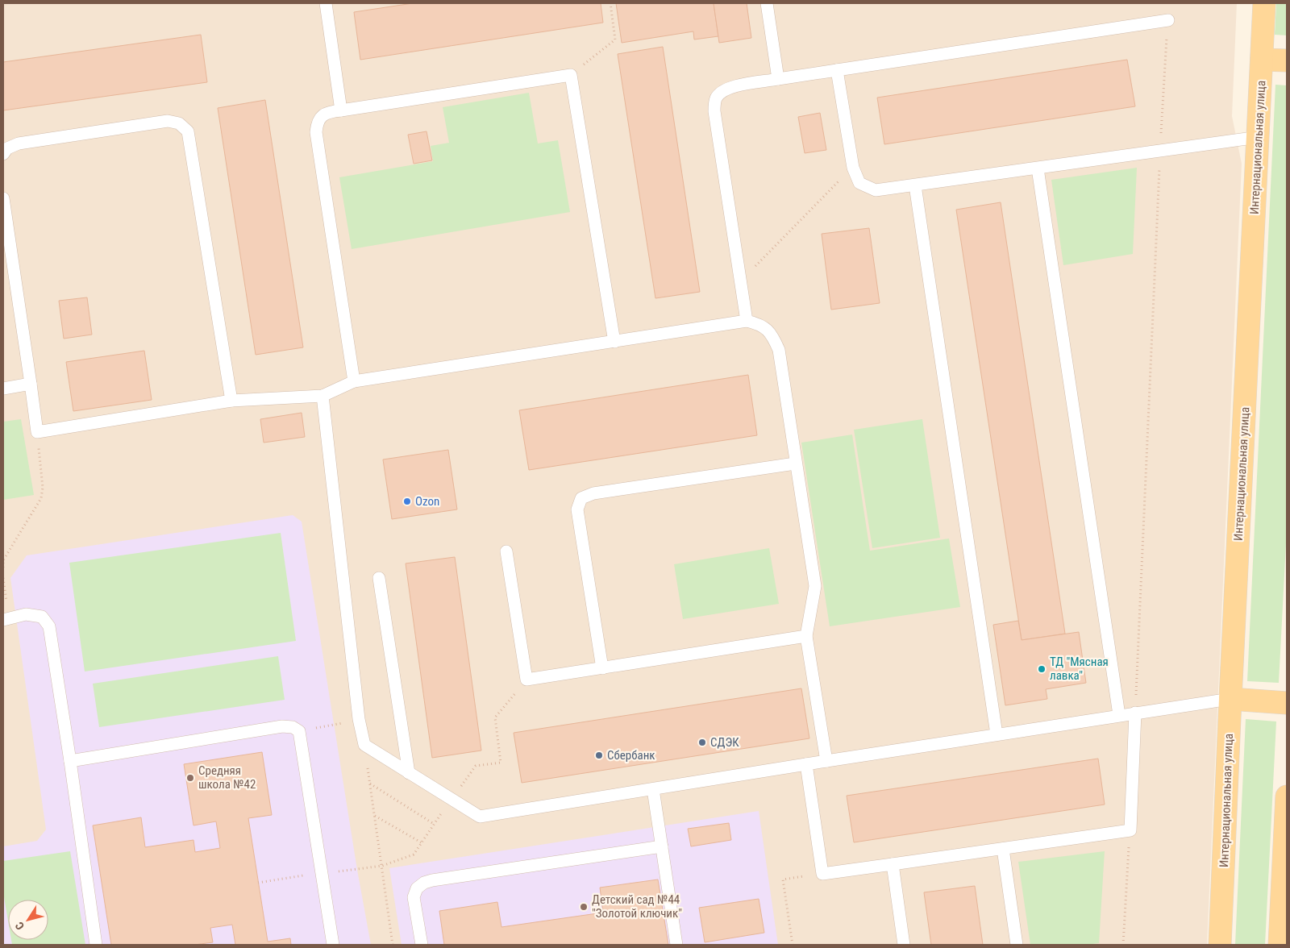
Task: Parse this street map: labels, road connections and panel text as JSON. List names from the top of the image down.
{
  "streets": {
    "main road": ["Интернациональная улица"]
  },
  "places": [
    "Ozon",
    "ТД \"Мясная лавка\"",
    "СДЭК",
    "Сбербанк",
    "Средняя школа №42",
    "Детский сад №44 \"Золотой ключик\""
  ],
  "north": "bottom left"
}
